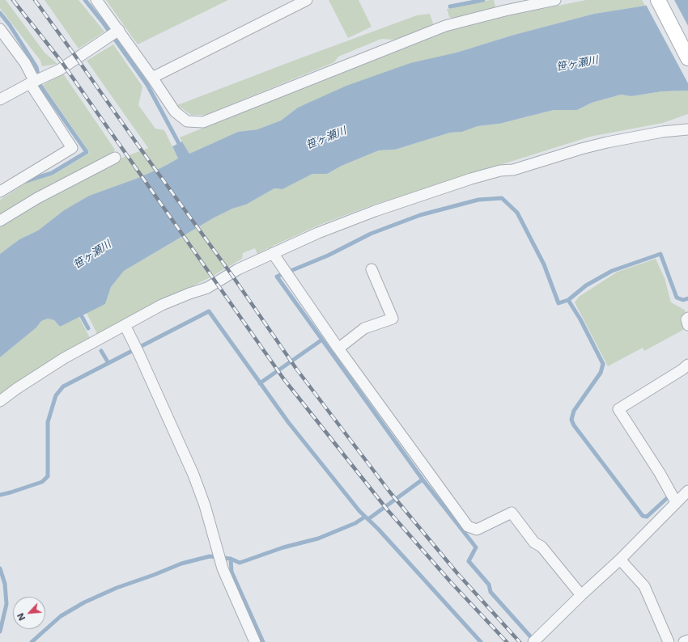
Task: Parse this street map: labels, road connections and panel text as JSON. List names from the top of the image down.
{
  "water": ["笹ヶ瀬川"],
  "north": "bottom left"
}
